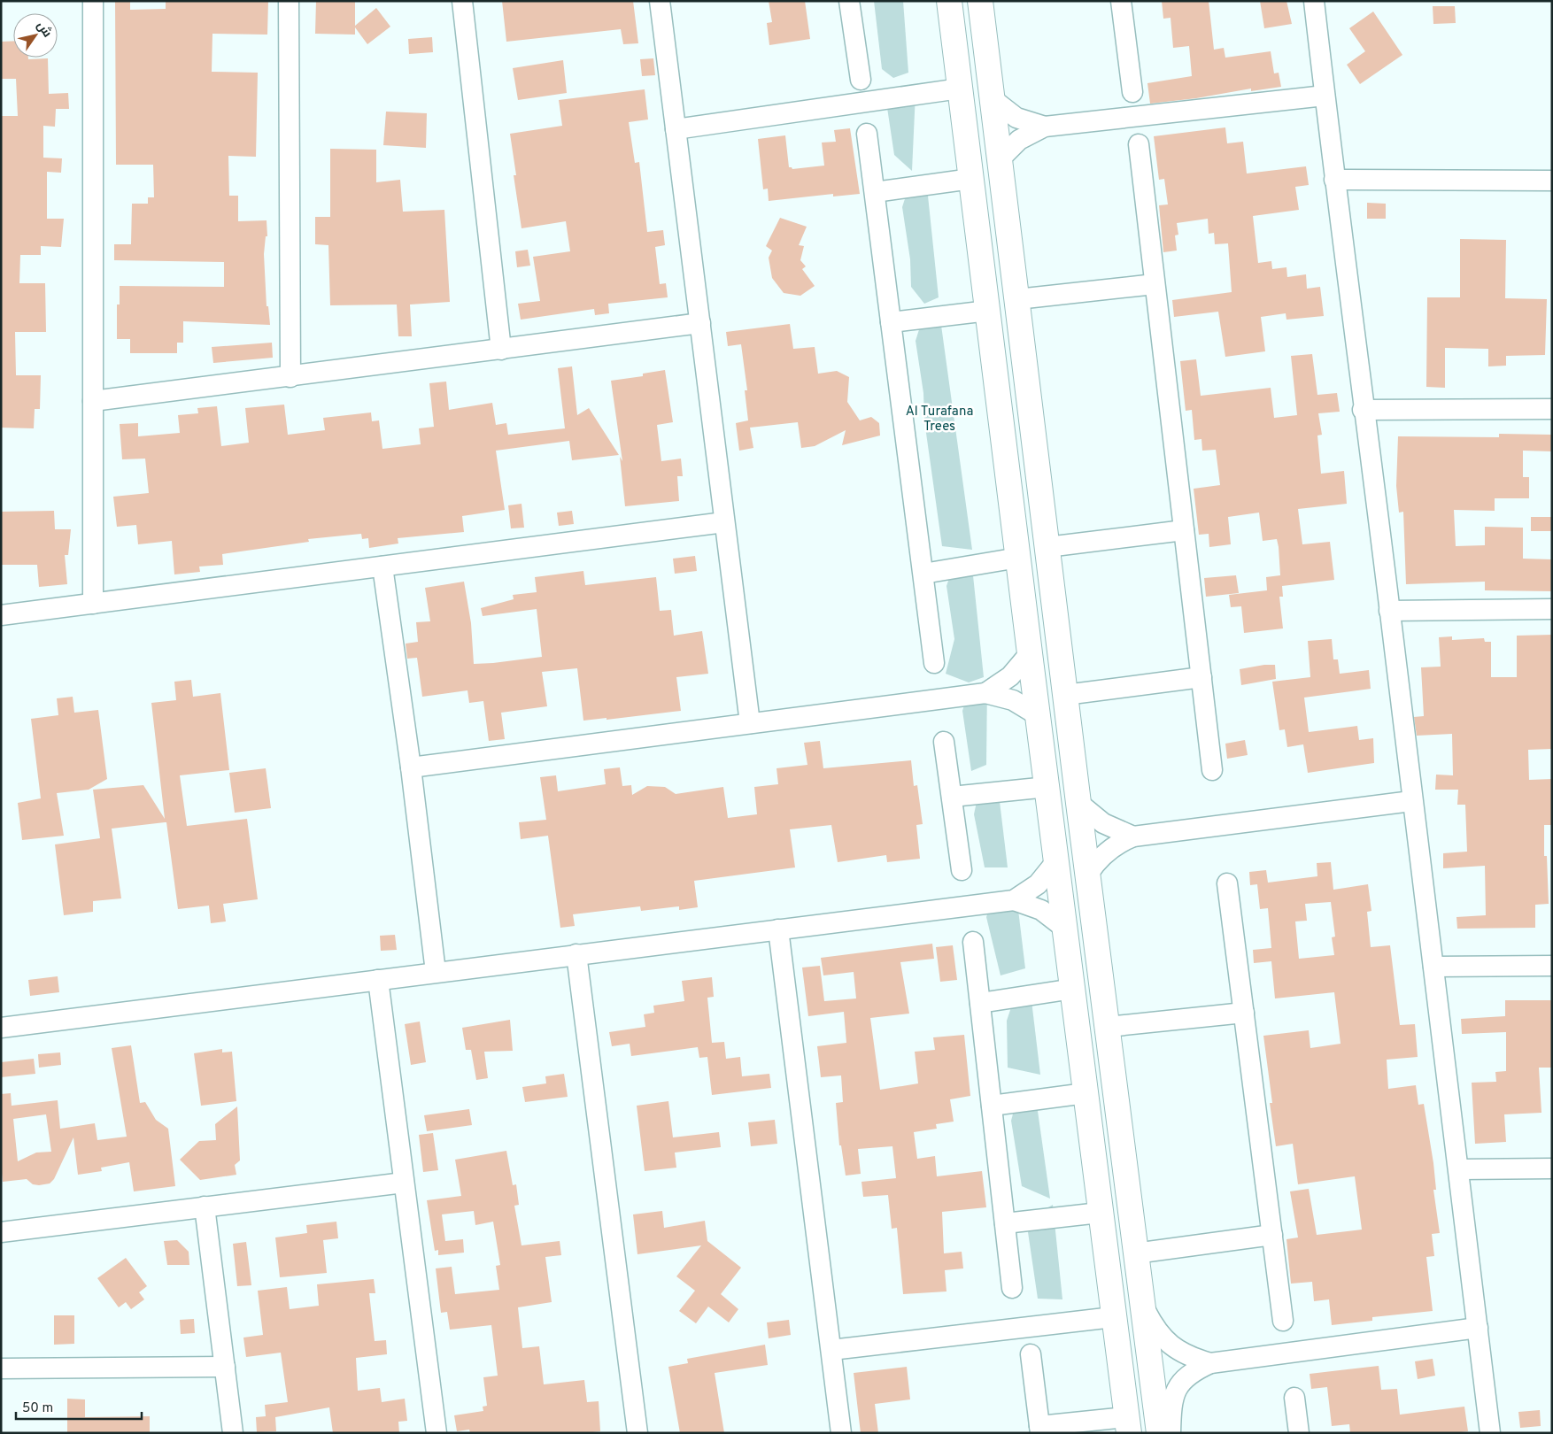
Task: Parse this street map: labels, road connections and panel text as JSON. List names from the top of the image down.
{
  "parks": ["Al Turafana Trees"],
  "scale_bar": "50 m",
  "north": "top right"
}
